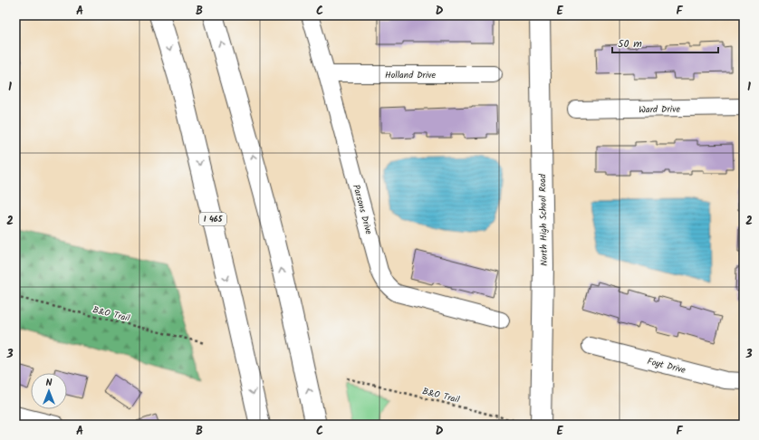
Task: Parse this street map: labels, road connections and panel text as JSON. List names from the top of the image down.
{
  "streets": {
    "main road": ["I 465", "North High School Road"],
    "street": [
      "Holland Drive",
      "Ward Drive",
      "Parsons Drive",
      "Foyt Drive"
    ],
    "path": ["B&O Trail"]
  },
  "crossings": [
    ["Holland Drive", "Parsons Drive"],
    ["North High School Road", "B&O Trail"]
  ],
  "scale_bar": "50 m",
  "north": "top",
  "grid": {
    "columns": [
      "A",
      "B",
      "C",
      "D",
      "E",
      "F"
    ],
    "rows": ["1", "2", "3"]
  }
}
